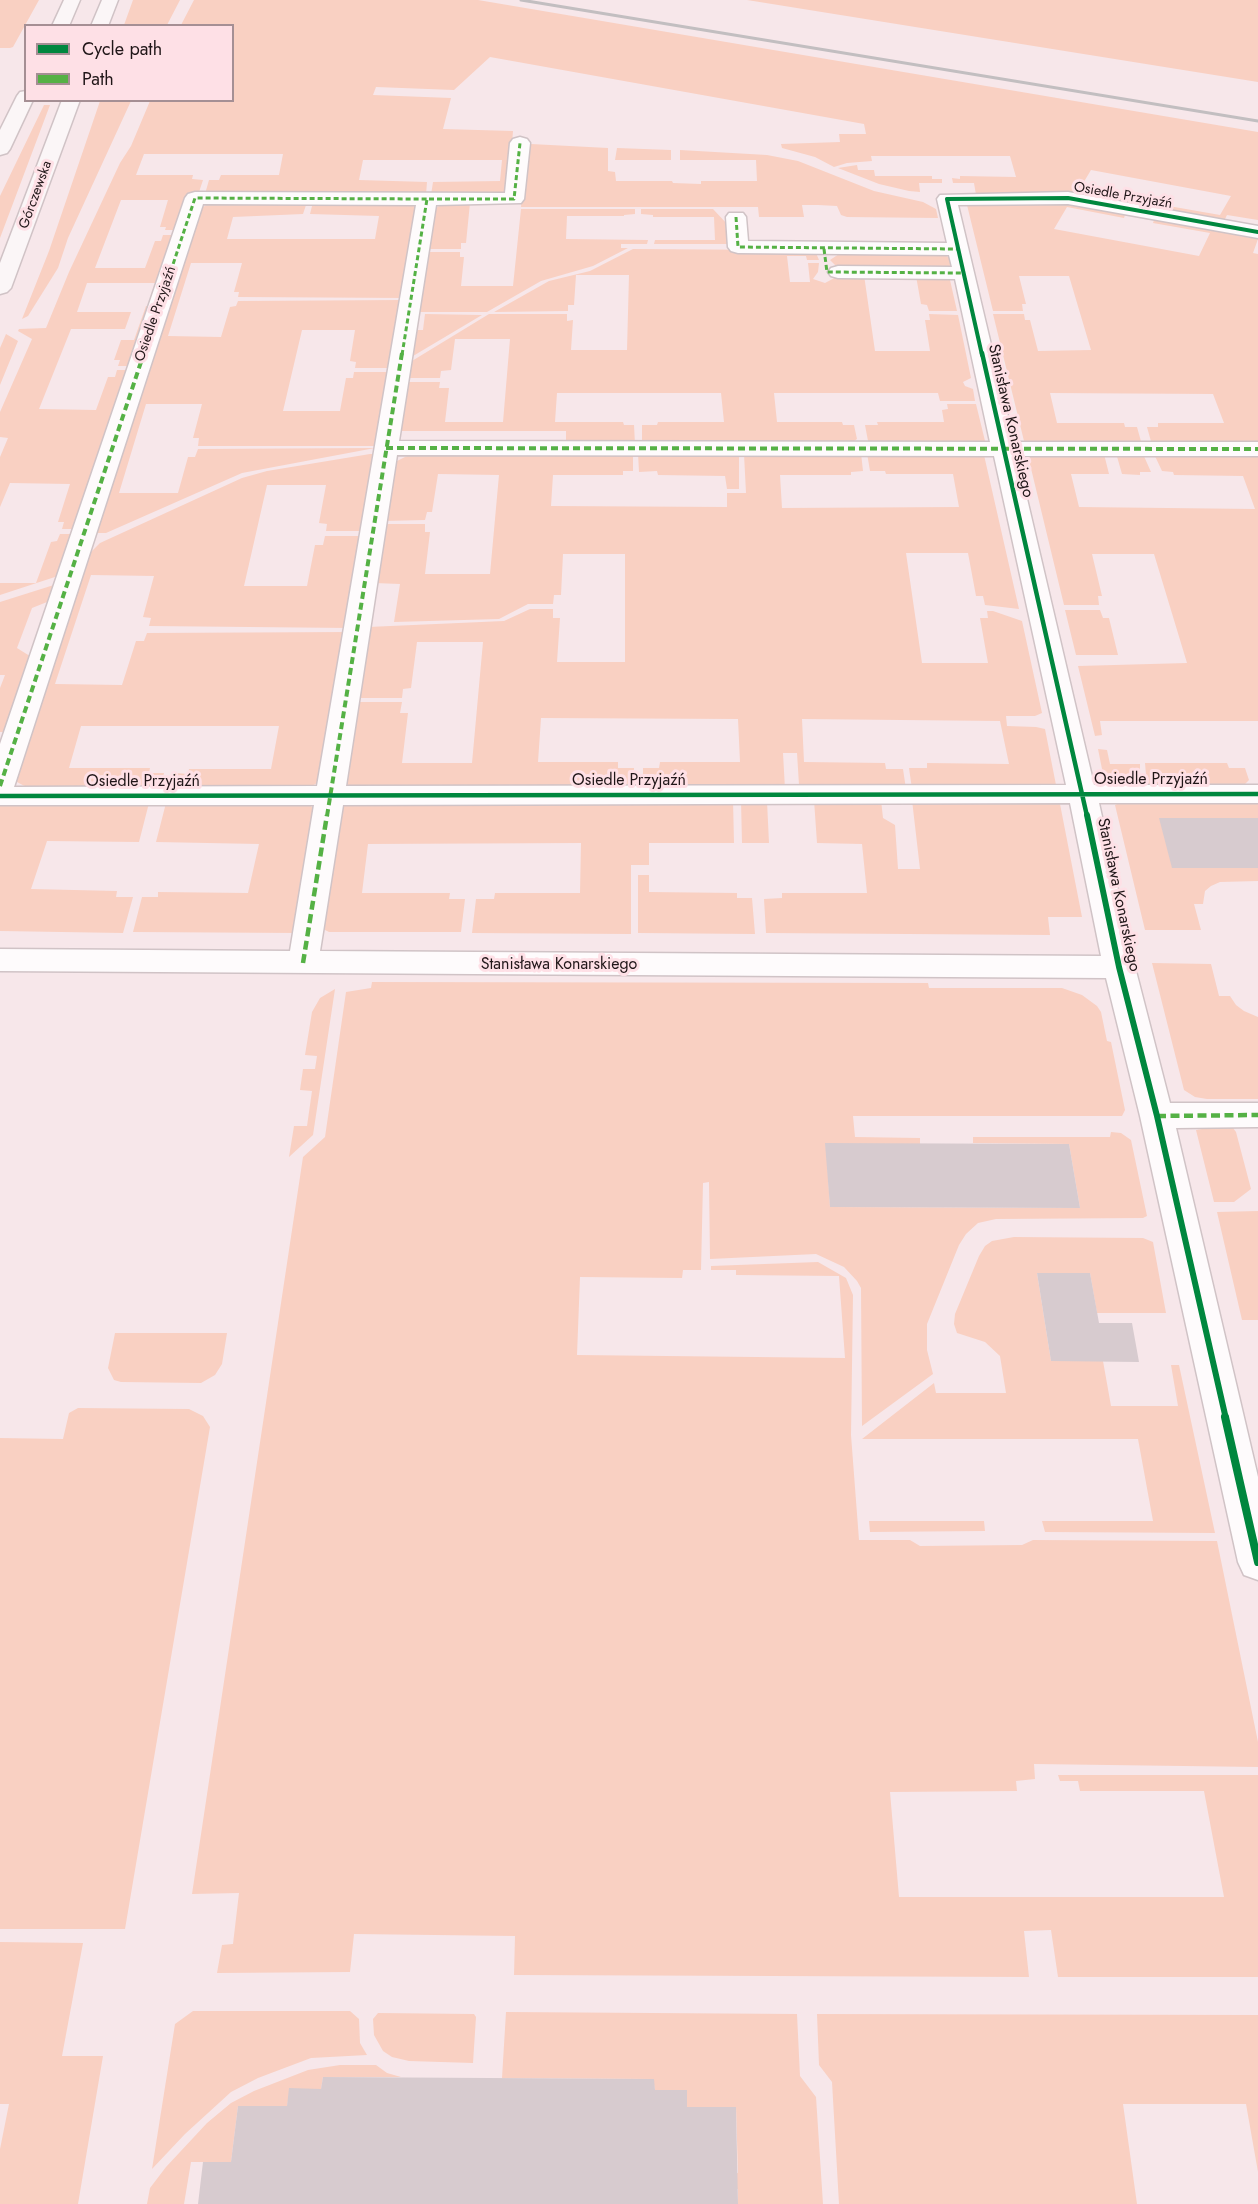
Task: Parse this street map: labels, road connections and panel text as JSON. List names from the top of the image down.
{
  "streets": {
    "main road": ["Górczewska"],
    "street": ["Osiedle Przyjaźń", "Stanisława Konarskiego"]
  },
  "crossings": [
    ["Osiedle Przyjaźń", "Stanisława Konarskiego"]
  ],
  "legend": ["Cycle path", "Path"]
}
